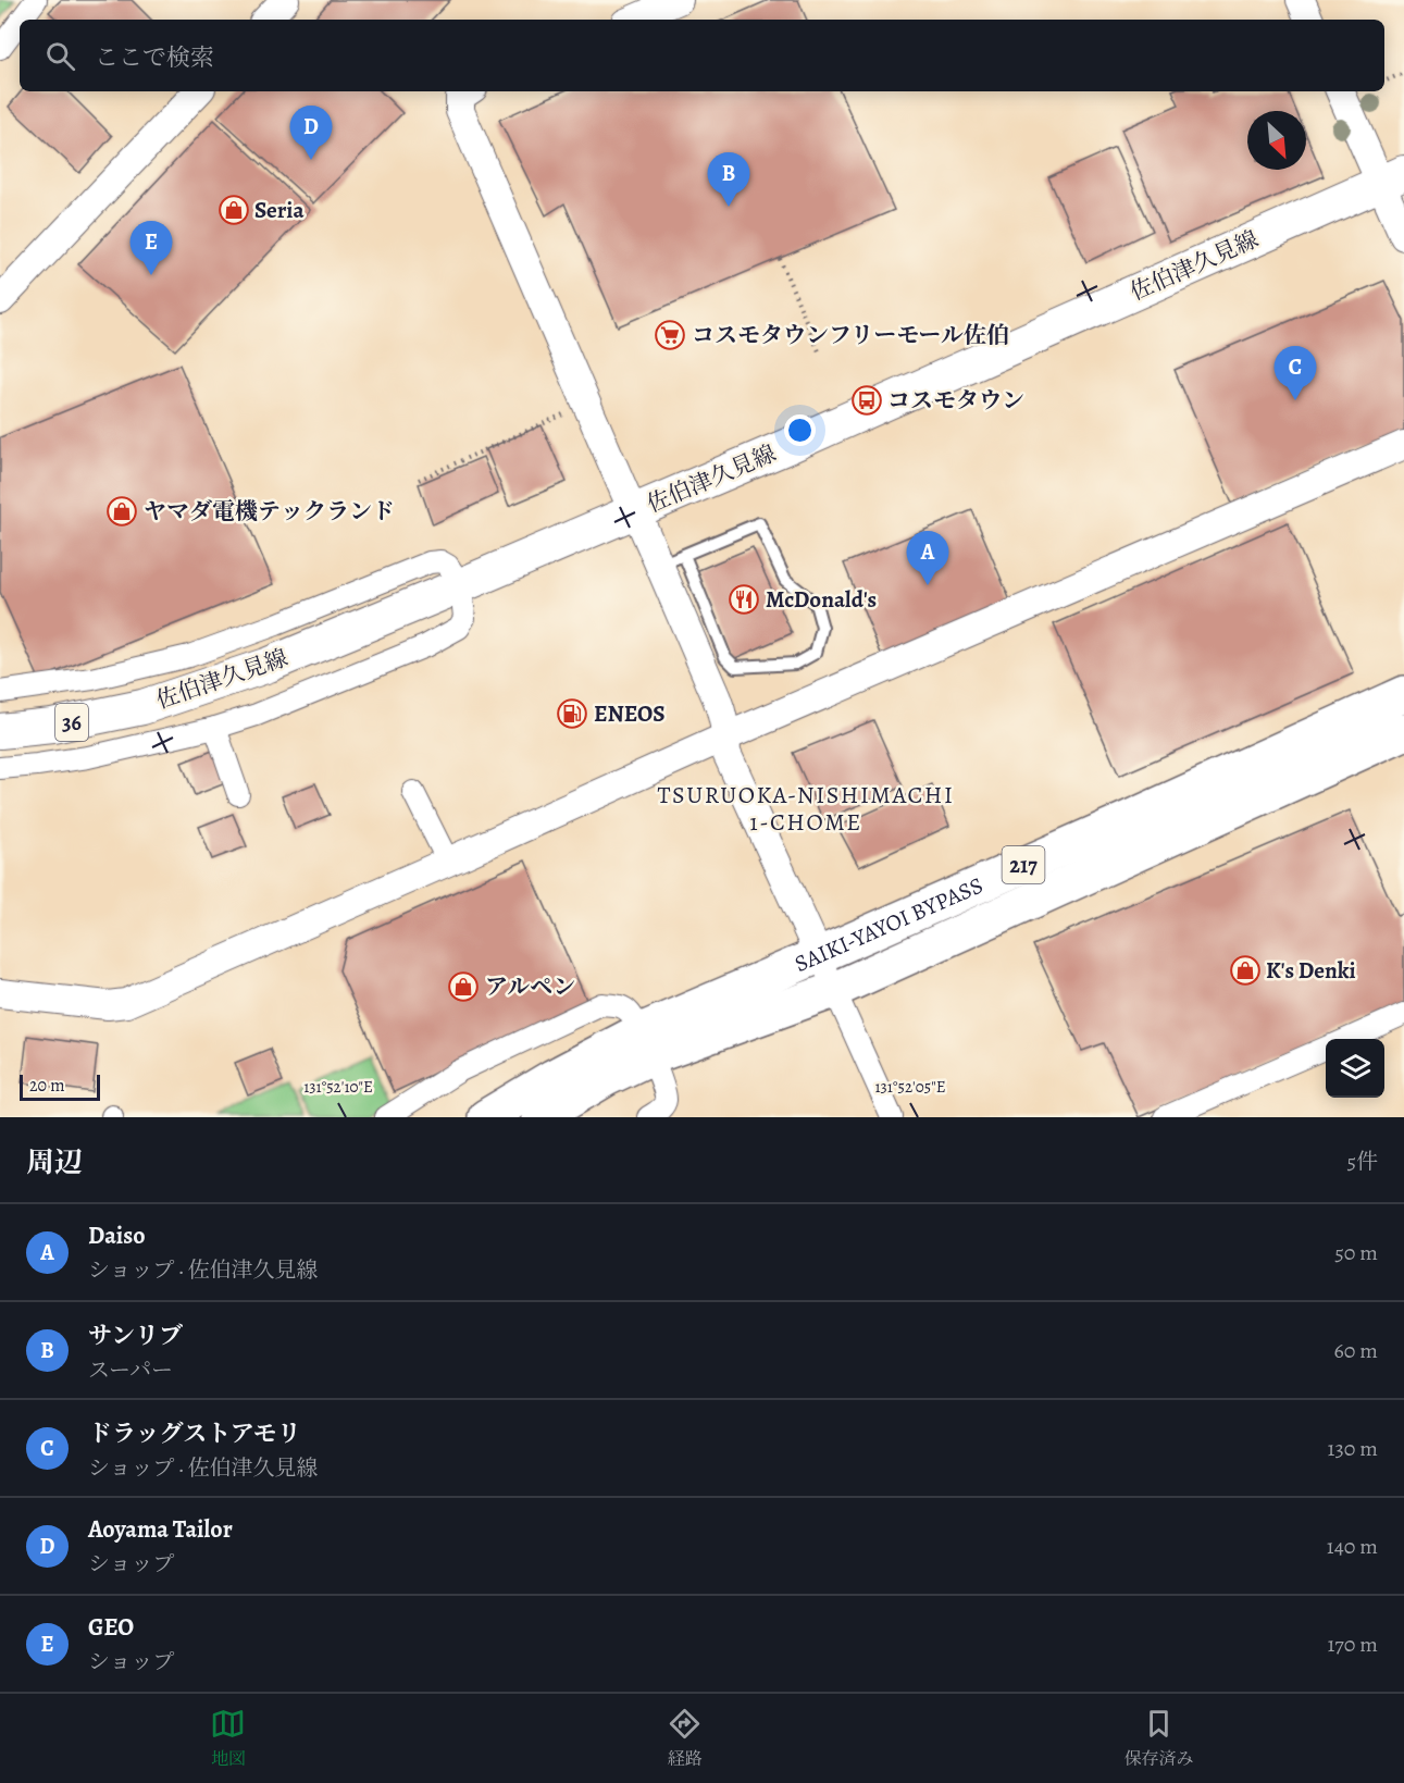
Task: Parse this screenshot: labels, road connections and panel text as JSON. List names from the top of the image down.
{
  "streets": {
    "highway": ["217", "SAIKI-YAYOI BYPASS"],
    "main road": ["佐伯津久見線", "36"]
  },
  "districts": ["TSURUOKA-NISHIMACHI 1-CHOME"],
  "places": {
    "shop": [
      "Seria",
      "ヤマダ電機テックランド",
      "K's Denki",
      "アルペン"
    ],
    "supermarket": ["コスモタウンフリーモール佐伯"],
    "bus stop": ["コスモタウン"],
    "restaurant": ["McDonald's"],
    "fuel station": ["ENEOS"]
  },
  "scale_bar": "20 m",
  "north": "bottom right",
  "page": {
    "search": "ここで検索",
    "pins": [
      "D",
      "B",
      "E",
      "C",
      "A"
    ],
    "scale": "20 m",
    "heading": ["周辺", "5件"],
    "list": [
      {
        "mark": "A",
        "name": "Daiso",
        "note": "ショップ · 佐伯津久見線",
        "value": "50 m"
      },
      {
        "mark": "B",
        "name": "サンリブ",
        "note": "スーパー",
        "value": "60 m"
      },
      {
        "mark": "C",
        "name": "ドラッグストアモリ",
        "note": "ショップ · 佐伯津久見線",
        "value": "130 m"
      },
      {
        "mark": "D",
        "name": "Aoyama Tailor",
        "note": "ショップ",
        "value": "140 m"
      },
      {
        "mark": "E",
        "name": "GEO",
        "note": "ショップ",
        "value": "170 m"
      }
    ],
    "nav": ["地図", "経路", "保存済み"]
  },
  "coordinates": ["131°52'10\"E", "131°52'05\"E"]
}
